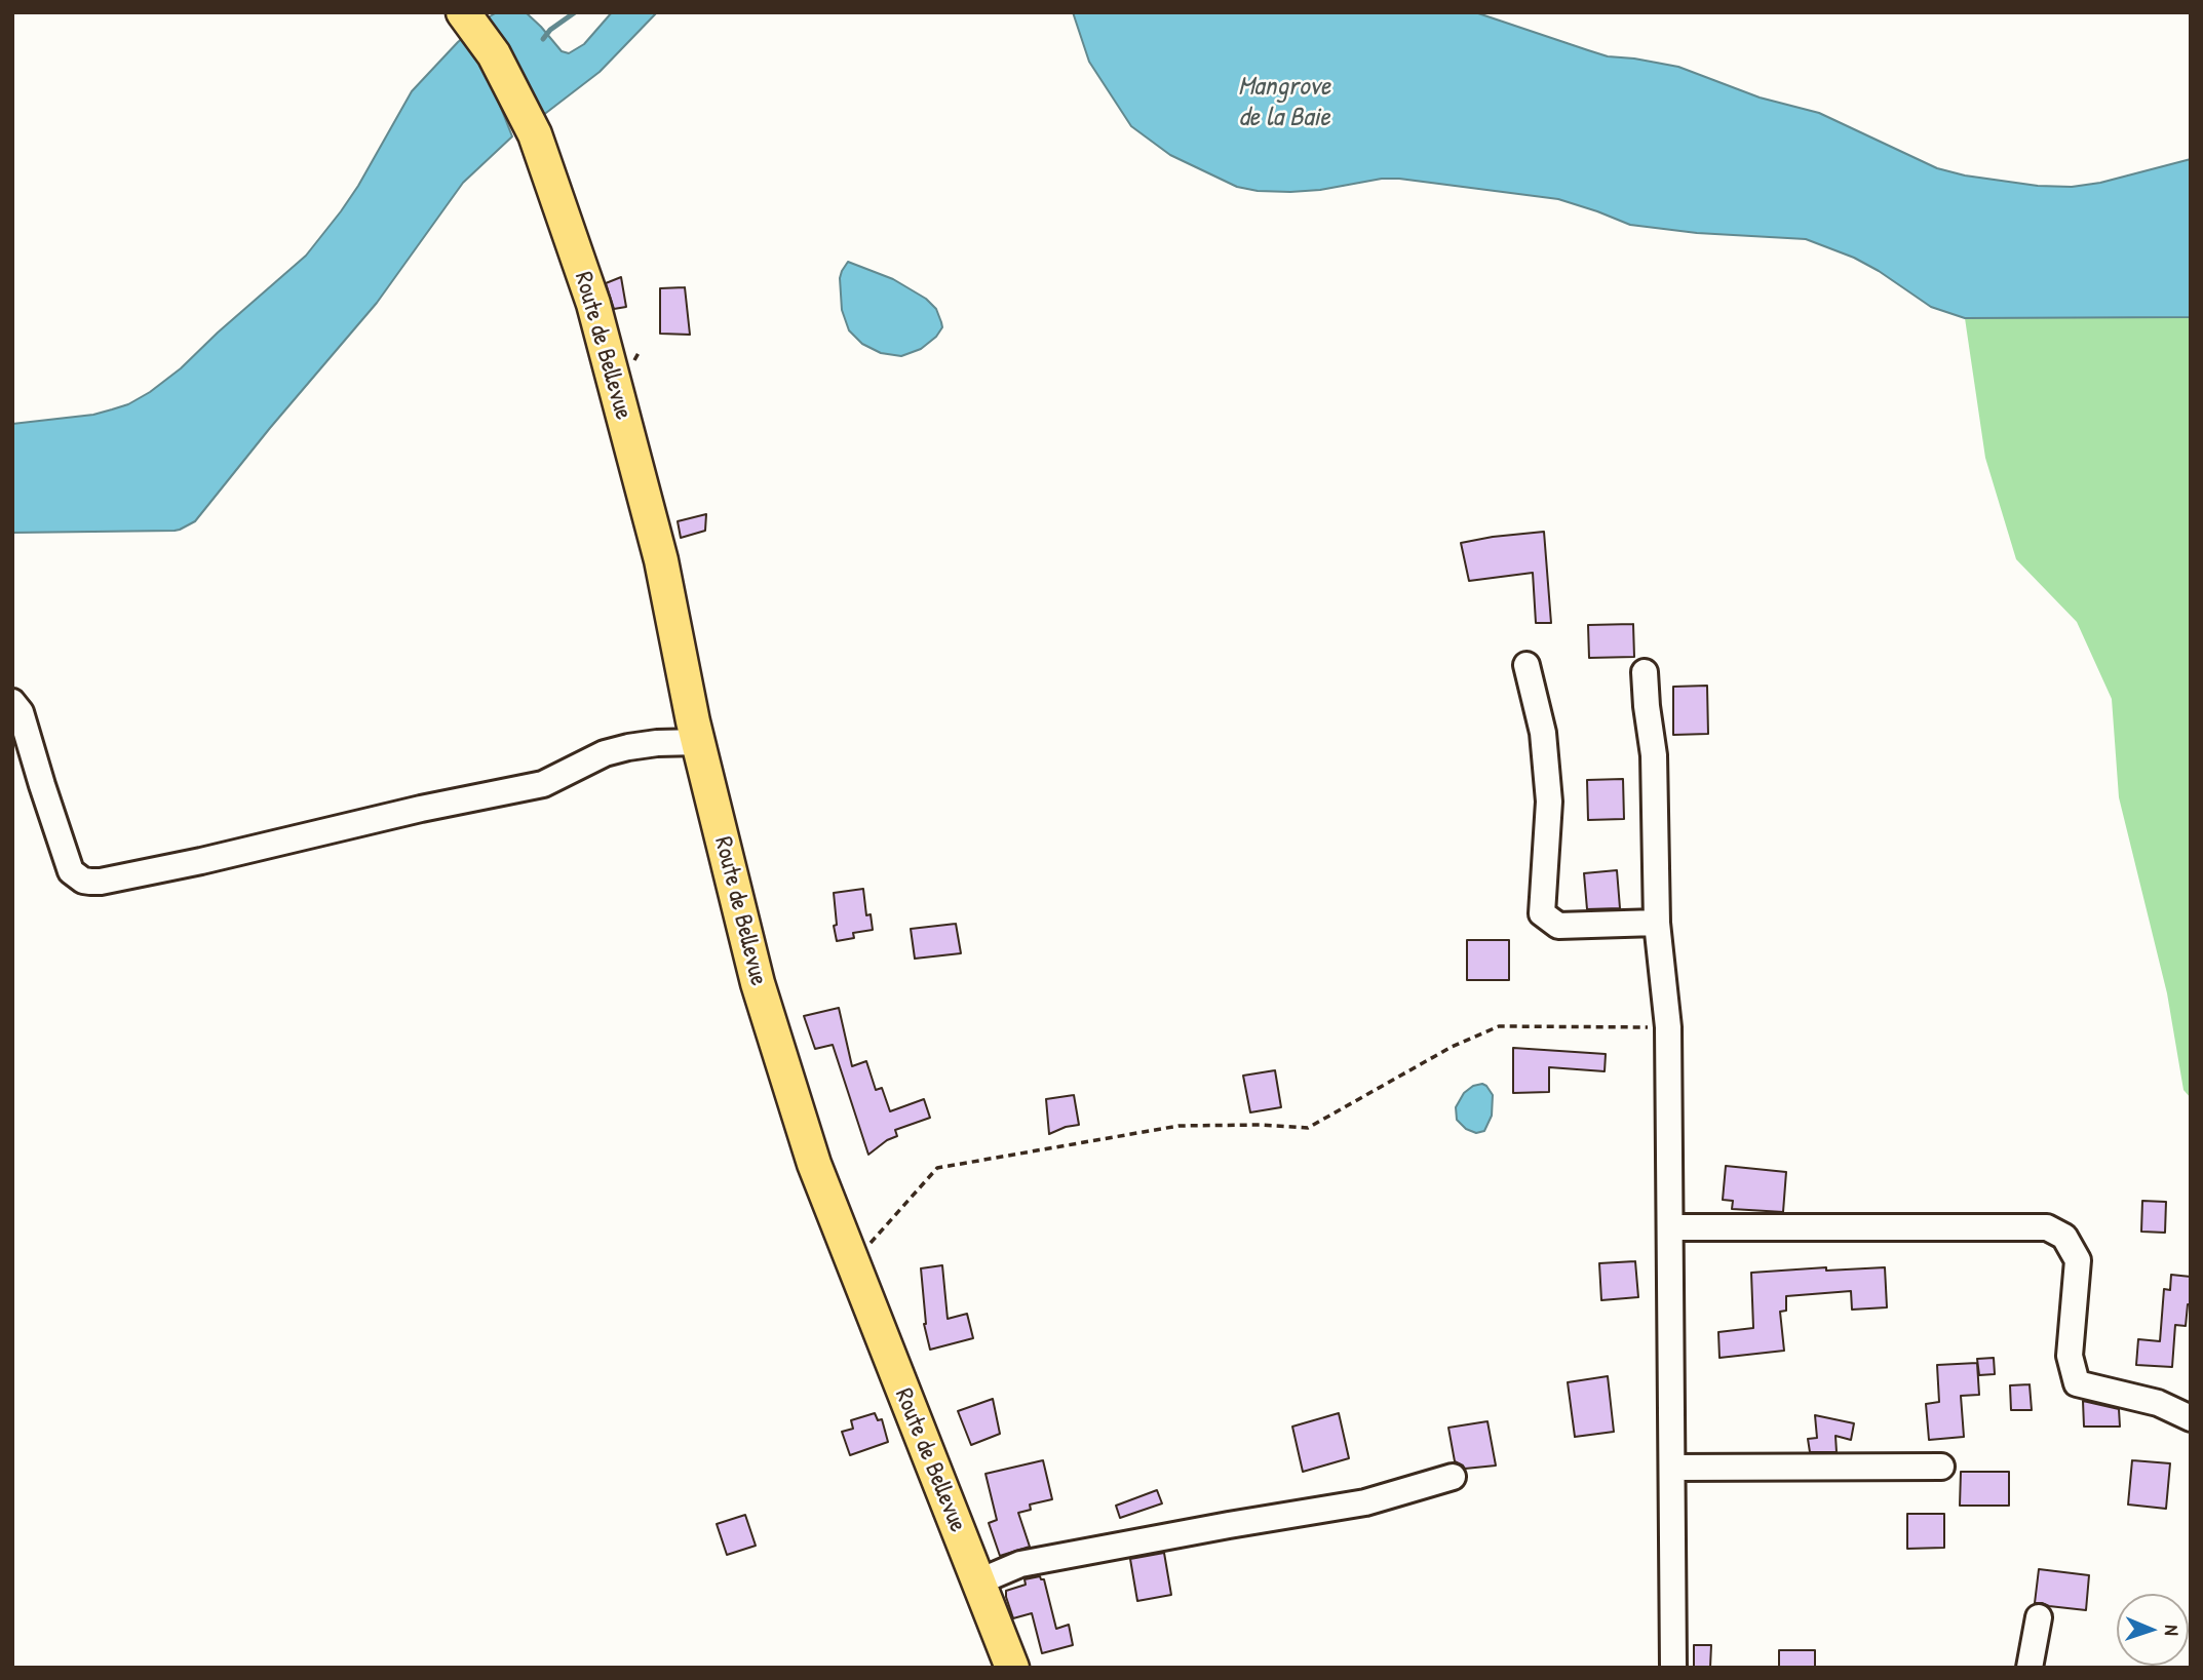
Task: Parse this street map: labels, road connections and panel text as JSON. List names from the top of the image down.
{
  "streets": {
    "main road": ["Route de Bellevue"]
  },
  "water": ["Mangrove de la Baie"],
  "north": "right"
}
